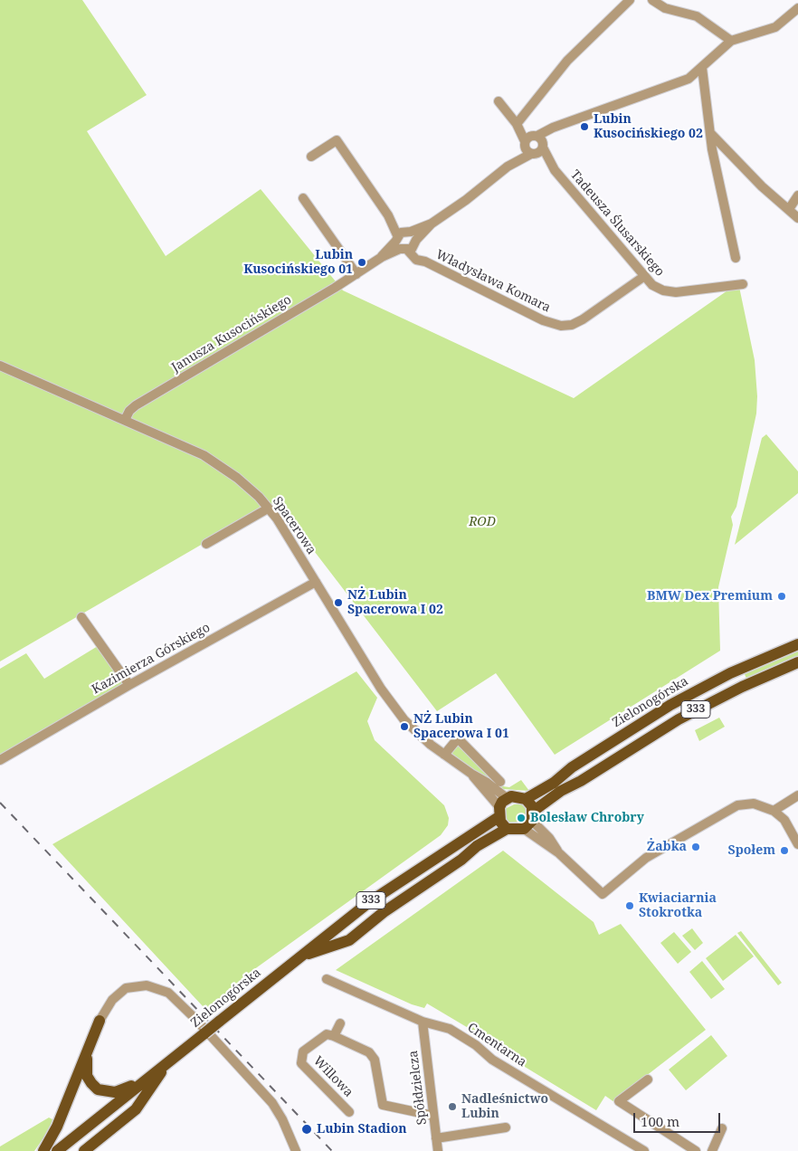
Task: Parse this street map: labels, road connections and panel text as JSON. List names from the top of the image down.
{
  "streets": {
    "main road": ["Zielonogórska", "333"],
    "street": [
      "Tadeusza Ślusarskiego",
      "Władysława Komara",
      "Janusza Kusocińskiego",
      "Spacerowa",
      "Kazimierza Górskiego",
      "Cmentarna",
      "Willowa",
      "Spółdzielcza"
    ]
  },
  "crossings": [
    ["Tadeusza Ślusarskiego", "Władysława Komara"],
    ["Władysława Komara", "Janusza Kusocińskiego"],
    ["Janusza Kusocińskiego", "Spacerowa"],
    ["Spacerowa", "Kazimierza Górskiego"],
    ["Spacerowa", "Zielonogórska"],
    ["Zielonogórska", "333"],
    ["Cmentarna", "Spółdzielcza"]
  ],
  "parks": ["ROD"],
  "places": [
    "Lubin Kusocińskiego 02",
    "Lubin Kusocińskiego 01",
    "BMW Dex Premium",
    "NŻ Lubin Spacerowa I 02",
    "NŻ Lubin Spacerowa I 01",
    "Bolesław Chrobry",
    "Żabka",
    "Społem",
    "Kwiaciarnia Stokrotka",
    "Nadleśnictwo Lubin",
    "Lubin Stadion"
  ],
  "scale_bar": "100 m"
}
